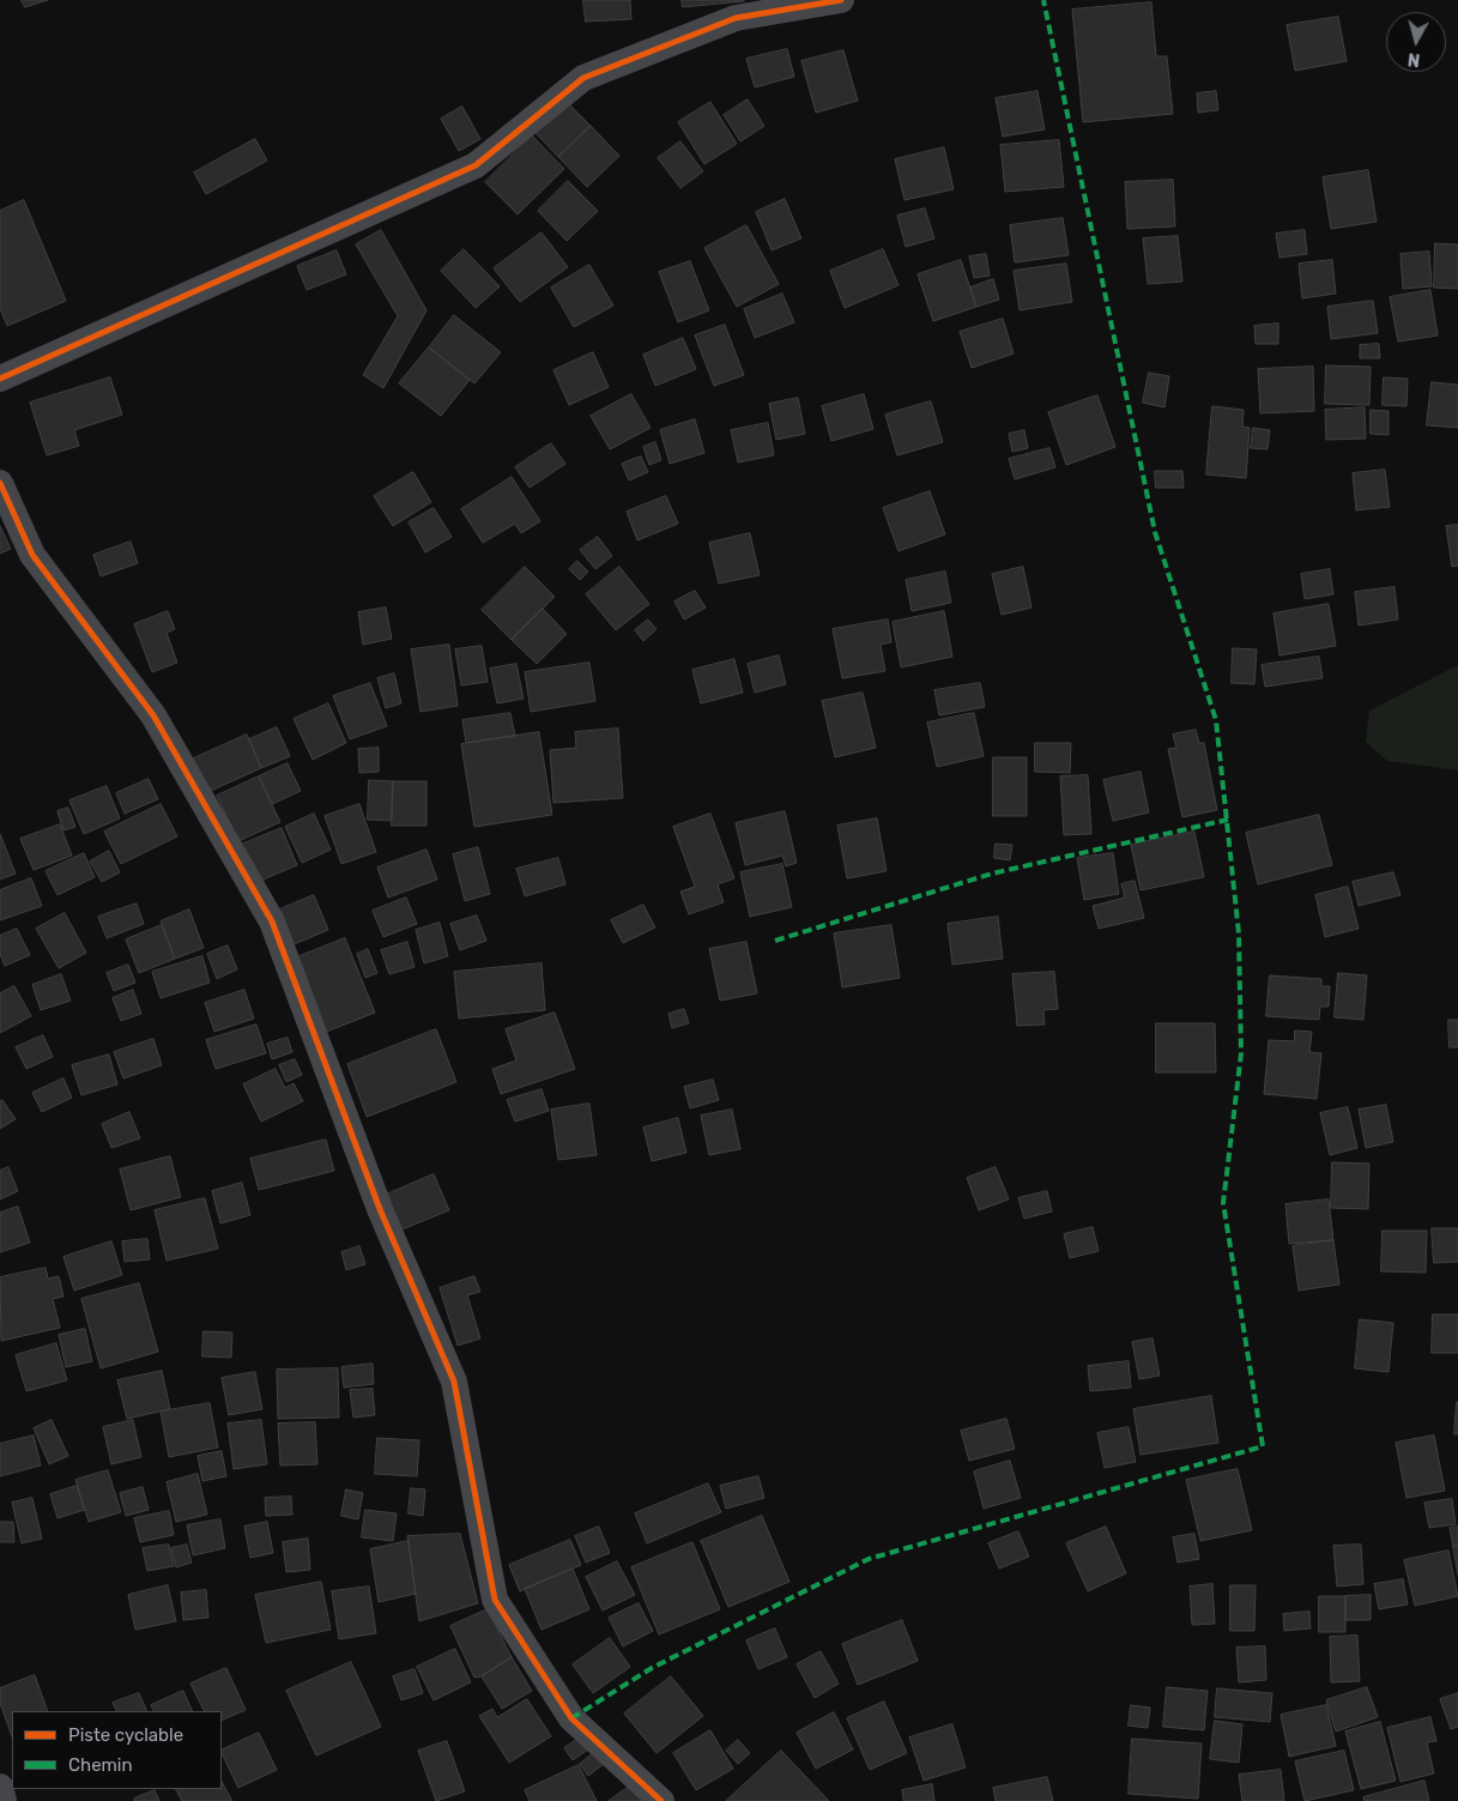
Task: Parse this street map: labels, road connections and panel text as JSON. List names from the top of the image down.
{
  "legend": ["Piste cyclable", "Chemin"],
  "north": "bottom"
}
